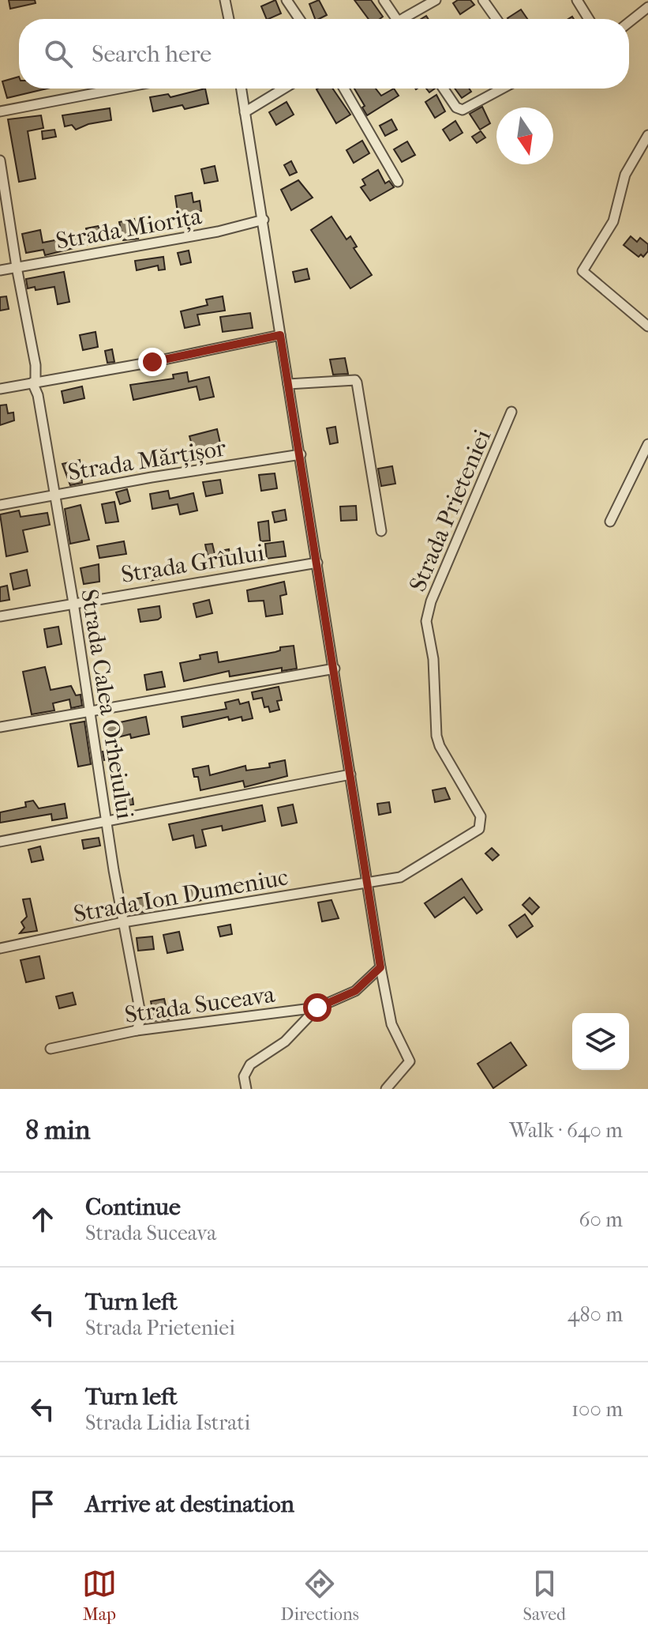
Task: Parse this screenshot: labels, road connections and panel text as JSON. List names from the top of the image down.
{
  "streets": {
    "street": [
      "Strada Miorița",
      "Strada Mărțișor",
      "Strada Prieteniei",
      "Strada Grîului",
      "Strada Calea Orheiului",
      "Strada Ion Dumeniuc",
      "Strada Suceava"
    ]
  },
  "crossings": [
    ["Strada Miorița", "Strada Calea Orheiului"],
    ["Strada Mărțișor", "Strada Calea Orheiului"],
    ["Strada Prieteniei", "Strada Ion Dumeniuc"],
    ["Strada Grîului", "Strada Calea Orheiului"],
    ["Strada Calea Orheiului", "Strada Ion Dumeniuc"],
    ["Strada Calea Orheiului", "Strada Suceava"]
  ],
  "north": "bottom",
  "page": {
    "search": "Search here",
    "heading": ["8 min", "Walk · 640 m"],
    "list": [
      ["Continue", "Strada Suceava", "60 m"],
      ["Turn left", "Strada Prieteniei", "480 m"],
      ["Turn left", "Strada Lidia Istrati", "100 m"],
      "Arrive at destination"
    ],
    "nav": ["Map", "Directions", "Saved"]
  }
}
